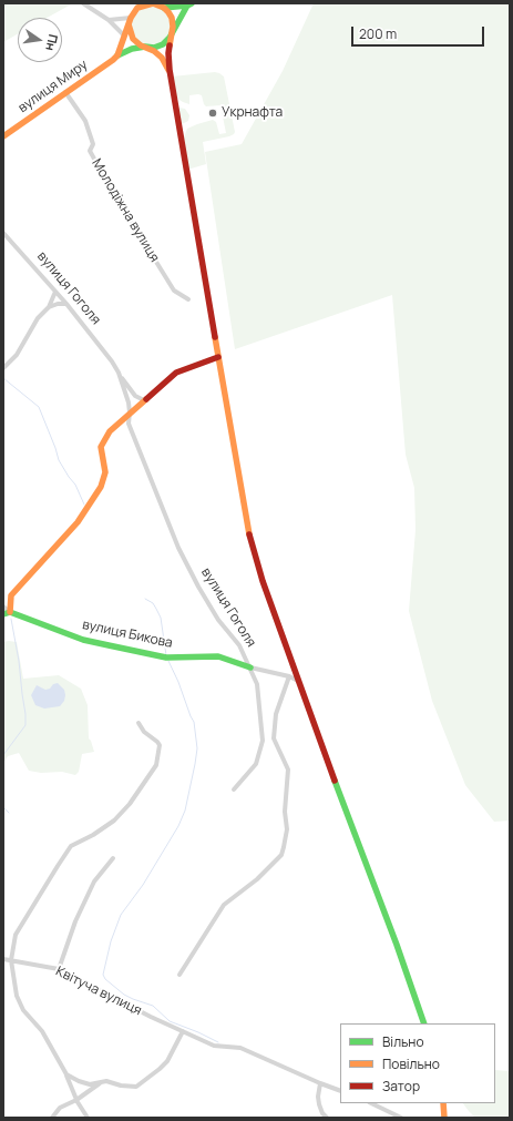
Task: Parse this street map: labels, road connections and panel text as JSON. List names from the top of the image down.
{
  "streets": {
    "street": [
      "вулиця Миру",
      "Молодіжна вулиця",
      "вулиця Гоголя",
      "вулиця Бикова",
      "Квітуча вулиця"
    ]
  },
  "crossings": [
    ["вулиця Миру", "Молодіжна вулиця"],
    ["вулиця Гоголя", "вулиця Бикова"]
  ],
  "places": ["Укрнафта"],
  "legend": ["Вільно", "Повільно", "Затор"],
  "scale_bar": "200 m",
  "north": "right"
}
